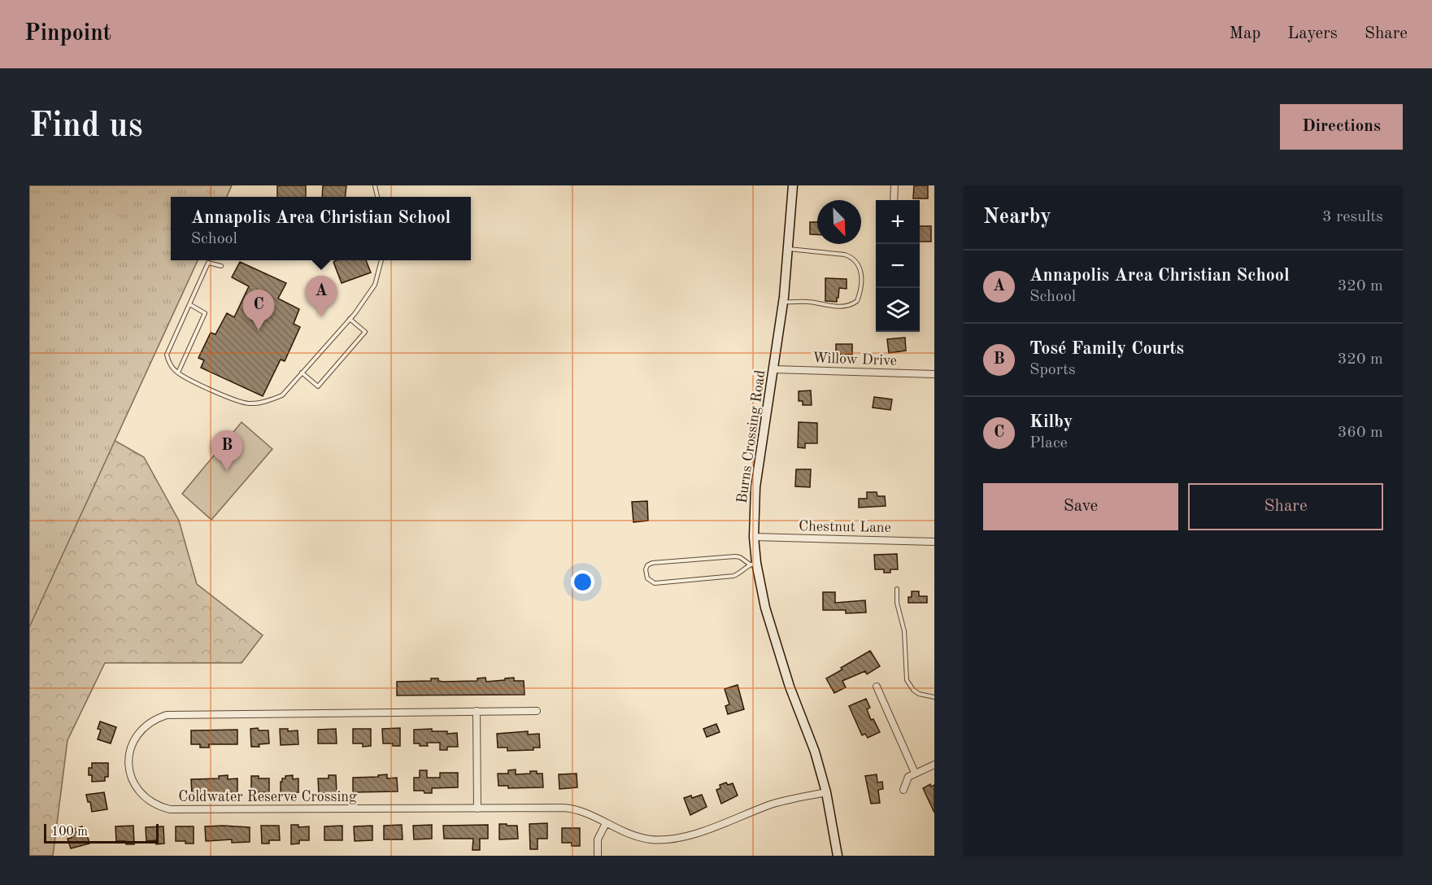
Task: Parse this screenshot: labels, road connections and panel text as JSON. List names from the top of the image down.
{
  "streets": {
    "street": [
      "Willow Drive",
      "Burns Crossing Road",
      "Chestnut Lane",
      "Coldwater Reserve Crossing"
    ]
  },
  "crossings": [
    ["Willow Drive", "Burns Crossing Road"],
    ["Burns Crossing Road", "Chestnut Lane"],
    ["Burns Crossing Road", "Coldwater Reserve Crossing"]
  ],
  "scale_bar": "100 m",
  "north": "bottom right",
  "page": {
    "header": "Pinpoint",
    "nav": ["Map", "Layers", "Share"],
    "buttons": [
      "Directions",
      ["Save", "Share"]
    ],
    "title": "Find us",
    "heading": ["Nearby", "3 results"],
    "popup": ["Annapolis Area Christian School", "School"],
    "map_buttons": ["+", "−"],
    "list": [
      {
        "mark": "A",
        "name": "Annapolis Area Christian School",
        "note": "School",
        "value": "320 m"
      },
      {
        "mark": "B",
        "name": "Tosé Family Courts",
        "note": "Sports",
        "value": "320 m"
      },
      {
        "mark": "C",
        "name": "Kilby",
        "note": "Place",
        "value": "360 m"
      }
    ],
    "pins": ["A", "C", "B"],
    "scale": "100 m"
  }
}
